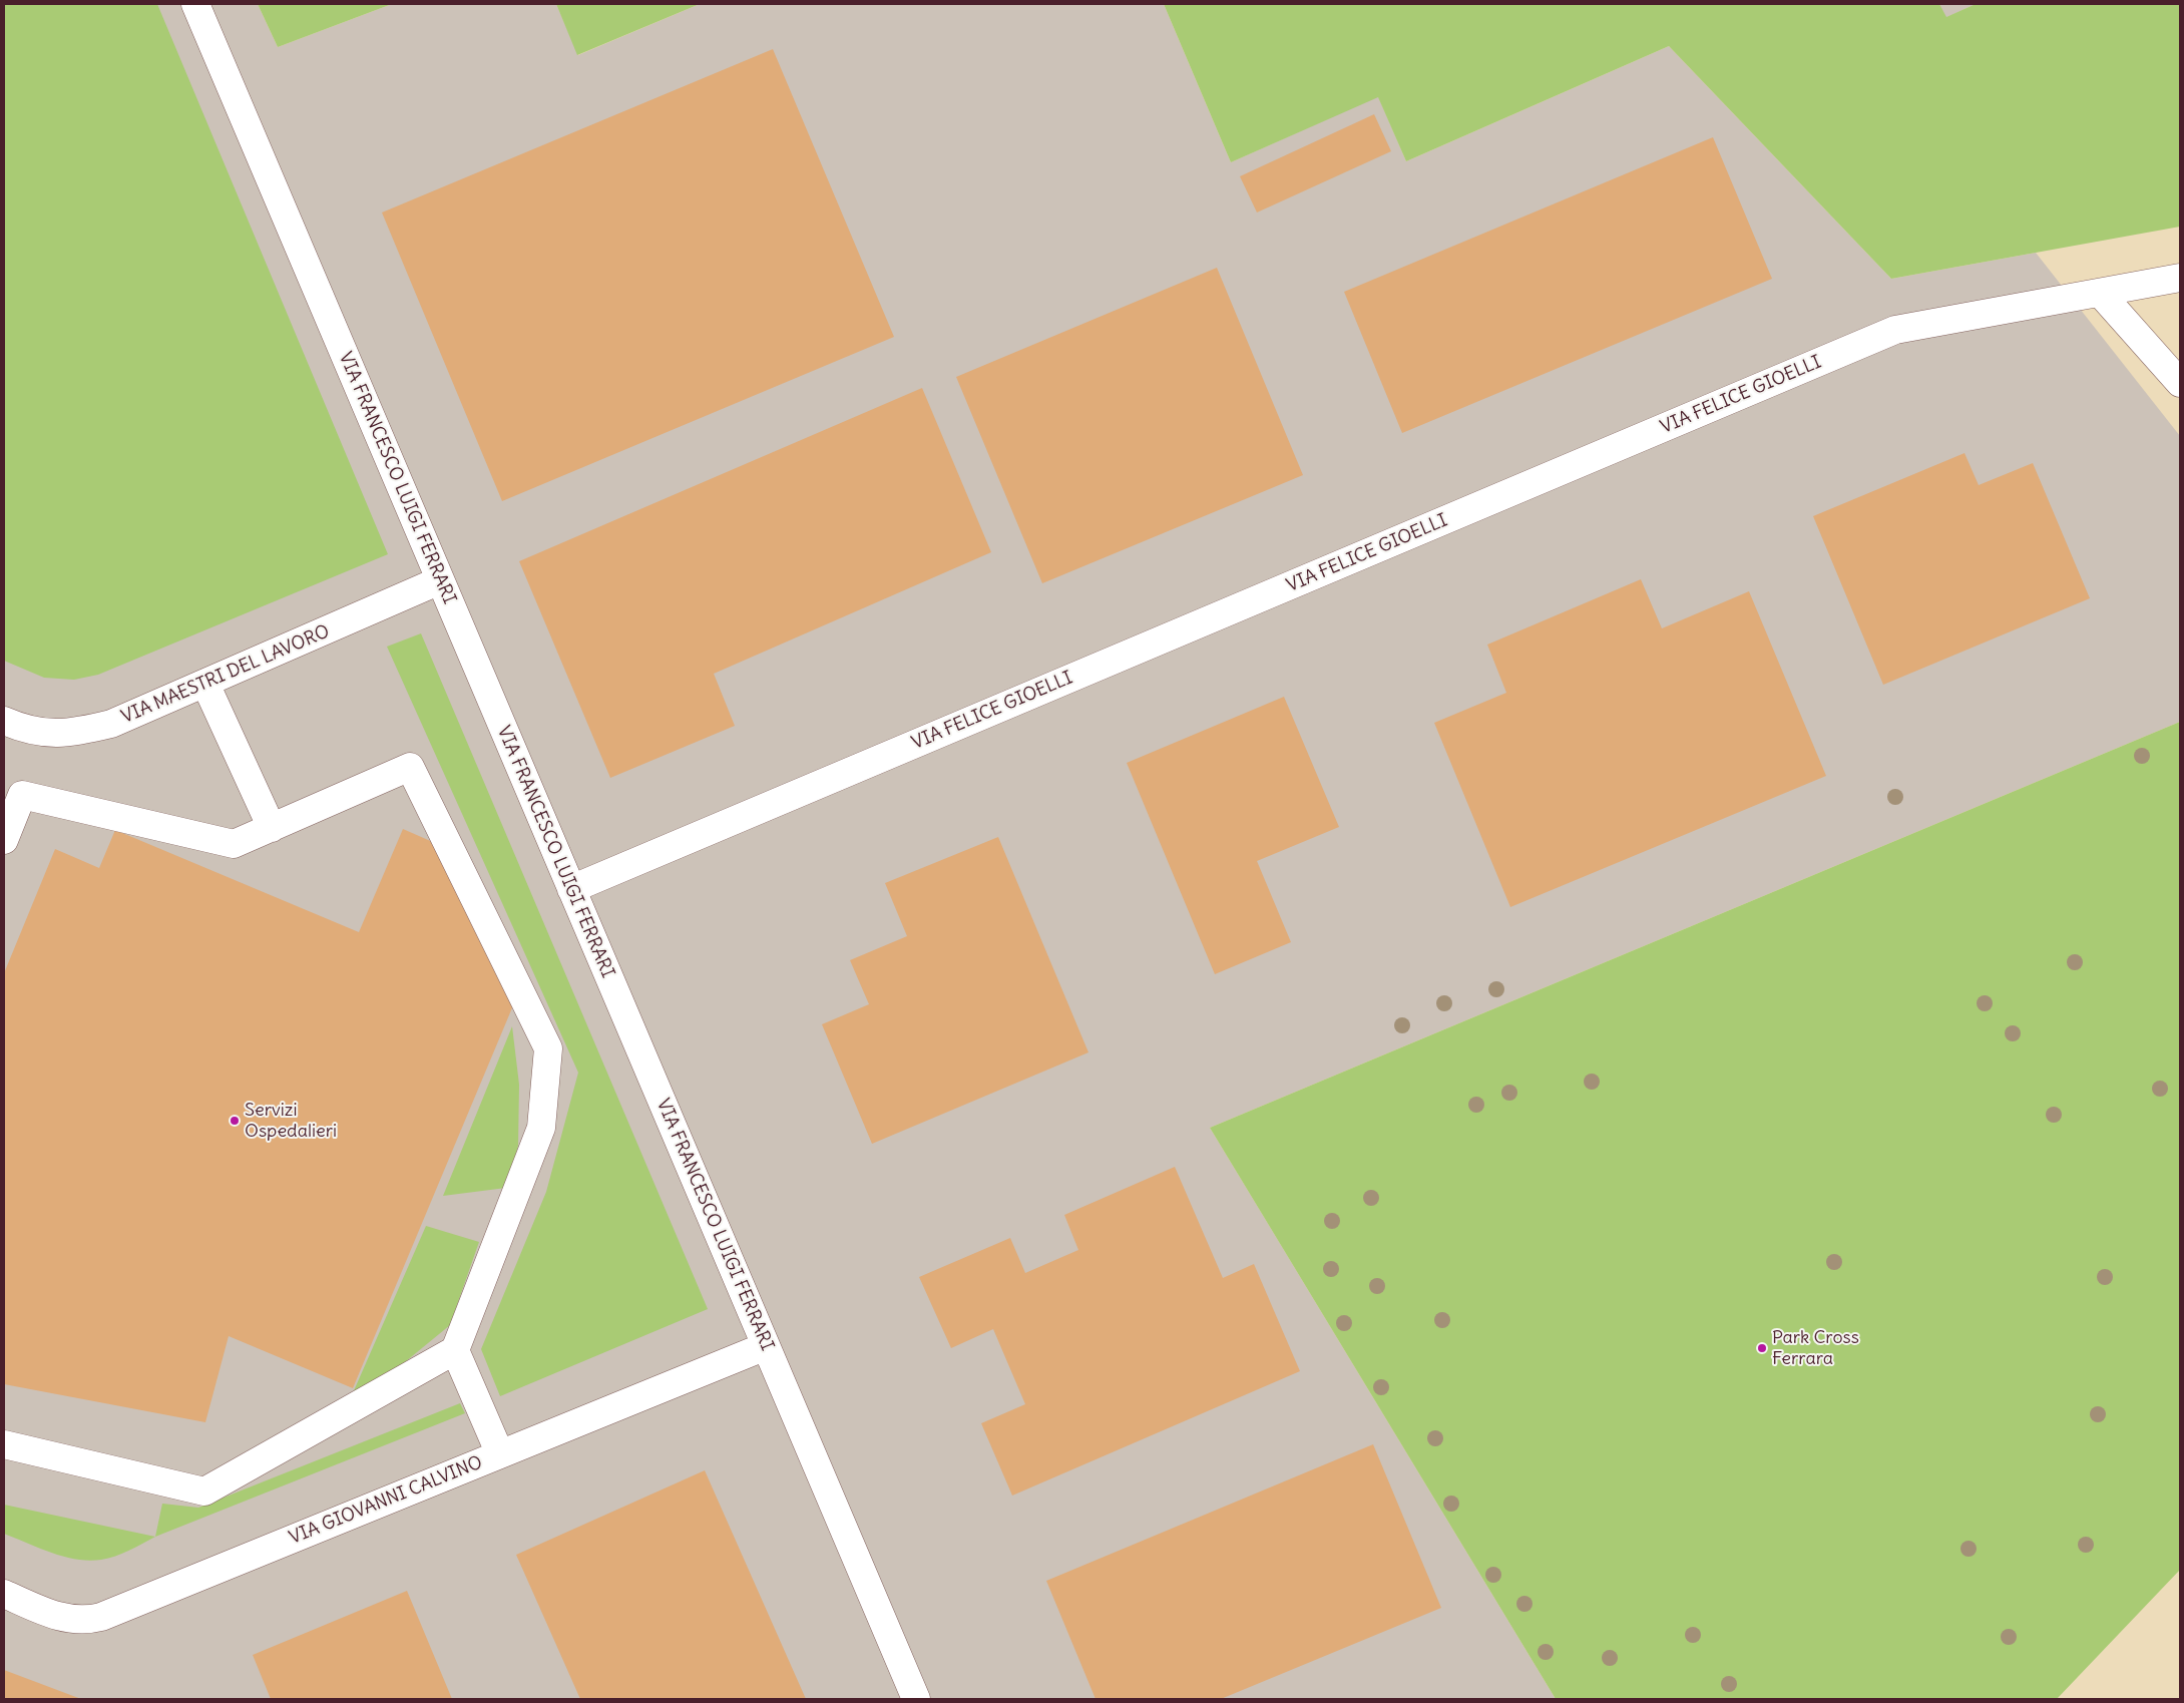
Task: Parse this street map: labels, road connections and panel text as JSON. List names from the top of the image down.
{
  "streets": {
    "street": [
      "VIA FELICE GIOELLI",
      "VIA FRANCESCO LUIGI FERRARI",
      "VIA MAESTRI DEL LAVORO",
      "VIA GIOVANNI CALVINO"
    ]
  },
  "crossings": [
    ["VIA FELICE GIOELLI", "VIA FRANCESCO LUIGI FERRARI"],
    ["VIA FRANCESCO LUIGI FERRARI", "VIA MAESTRI DEL LAVORO"],
    ["VIA FRANCESCO LUIGI FERRARI", "VIA GIOVANNI CALVINO"]
  ],
  "places": ["Servizi Ospedalieri", "Park Cross Ferrara"]
}
